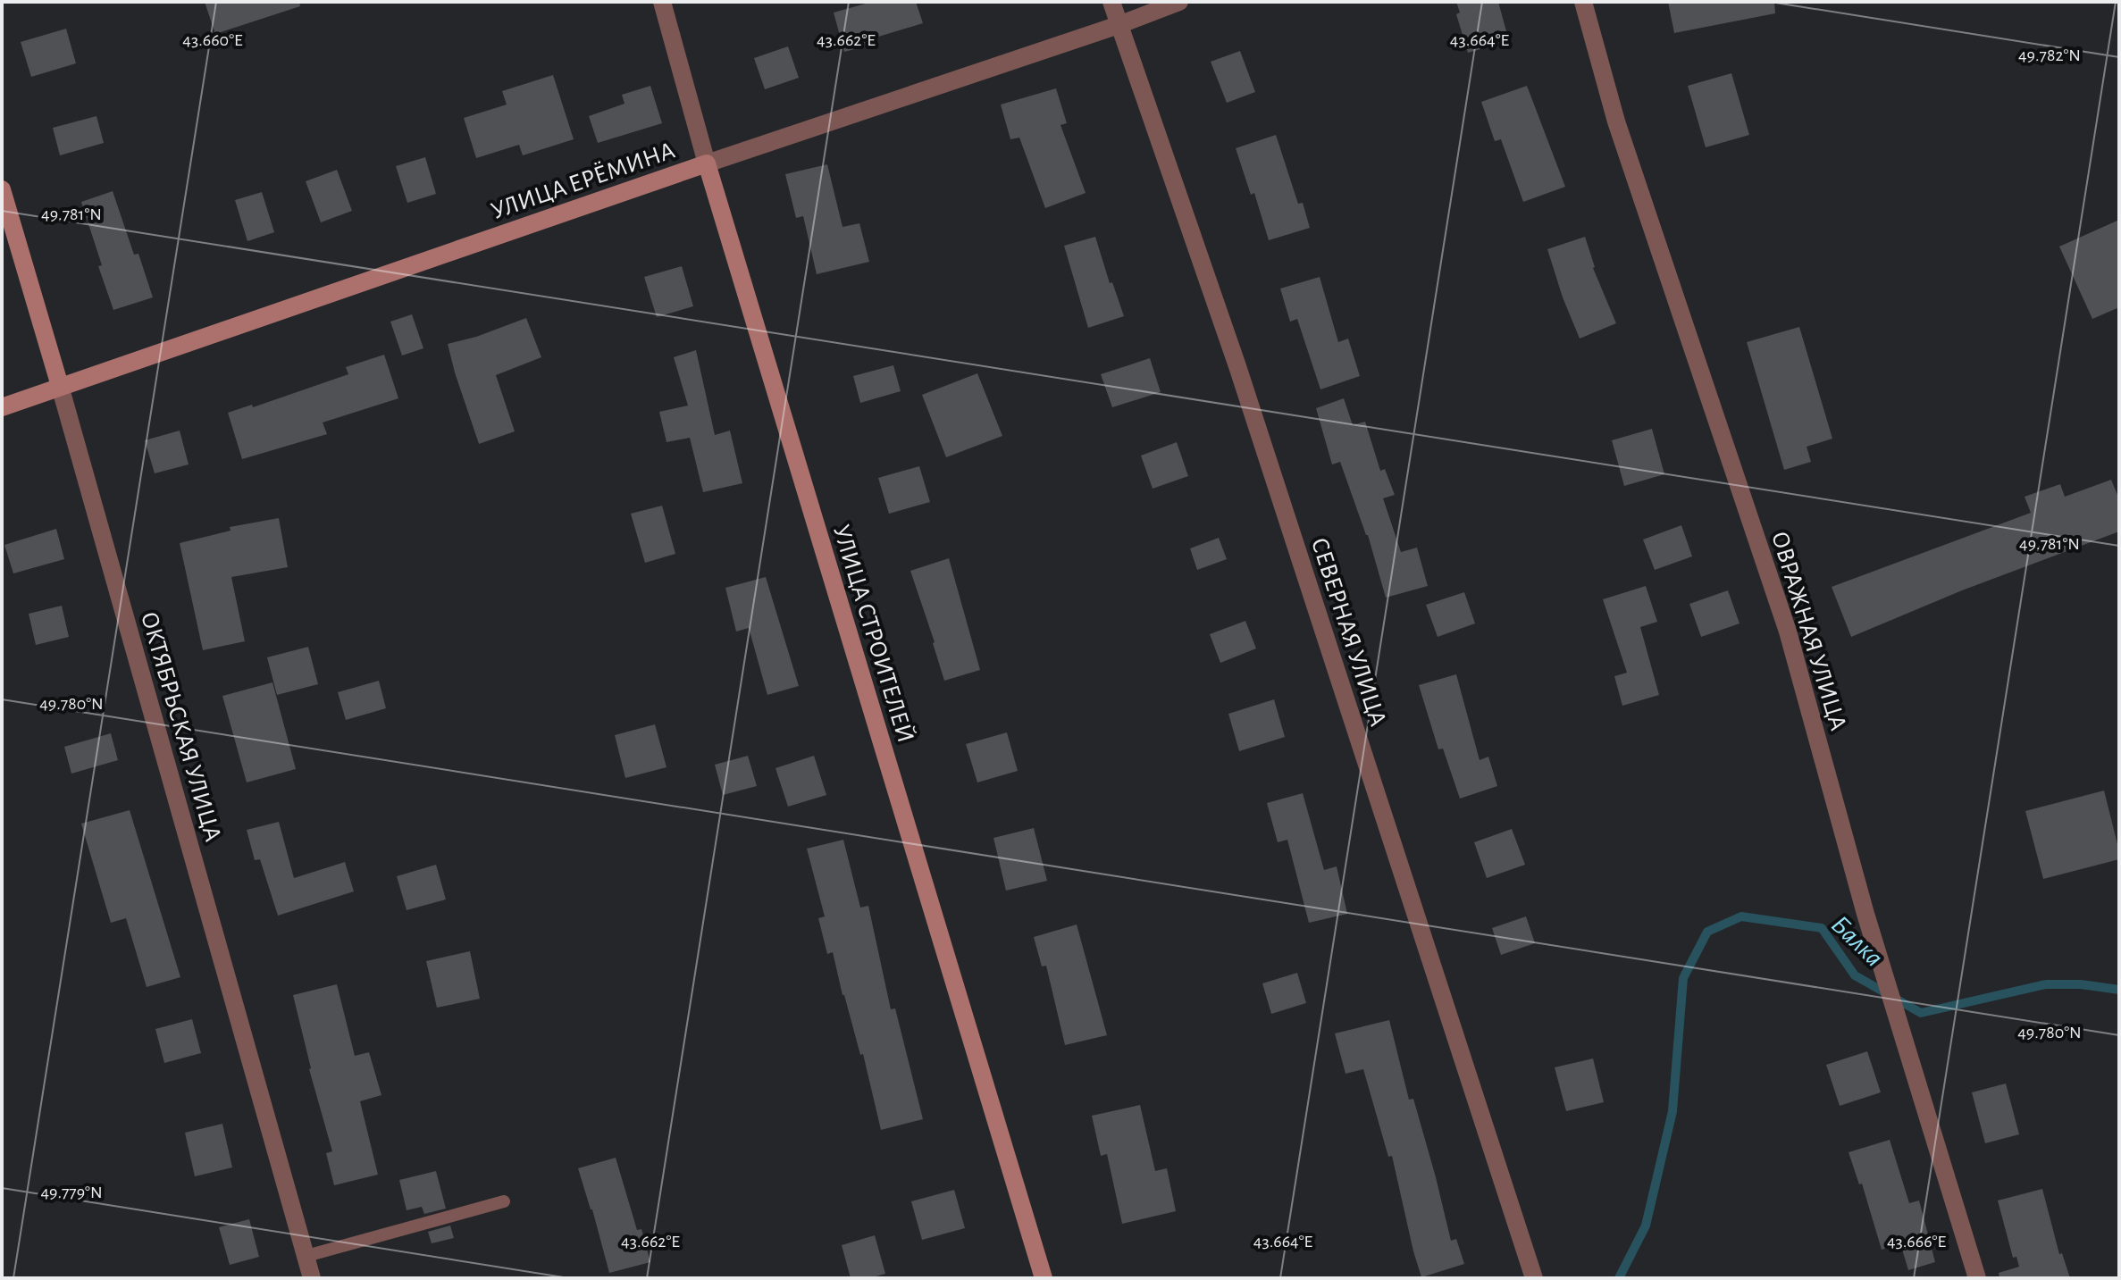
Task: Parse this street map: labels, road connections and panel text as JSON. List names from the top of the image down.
{
  "streets": {
    "street": [
      "УЛИЦА ЕРЁМИНА",
      "ОВРАЖНАЯ УЛИЦА",
      "СЕВЕРНАЯ УЛИЦА",
      "УЛИЦА СТРОИТЕЛЕЙ",
      "ОКТЯБРЬСКАЯ УЛИЦА"
    ]
  },
  "crossings": [
    ["УЛИЦА ЕРЁМИНА", "СЕВЕРНАЯ УЛИЦА"],
    ["УЛИЦА ЕРЁМИНА", "УЛИЦА СТРОИТЕЛЕЙ"],
    ["УЛИЦА ЕРЁМИНА", "ОКТЯБРЬСКАЯ УЛИЦА"]
  ],
  "water": ["Балка"],
  "coordinates": [
    "43.660°E",
    "43.662°E",
    "43.664°E",
    "49.782°N",
    "49.781°N",
    "49.780°N",
    "49.779°N",
    "43.666°E"
  ]
}
